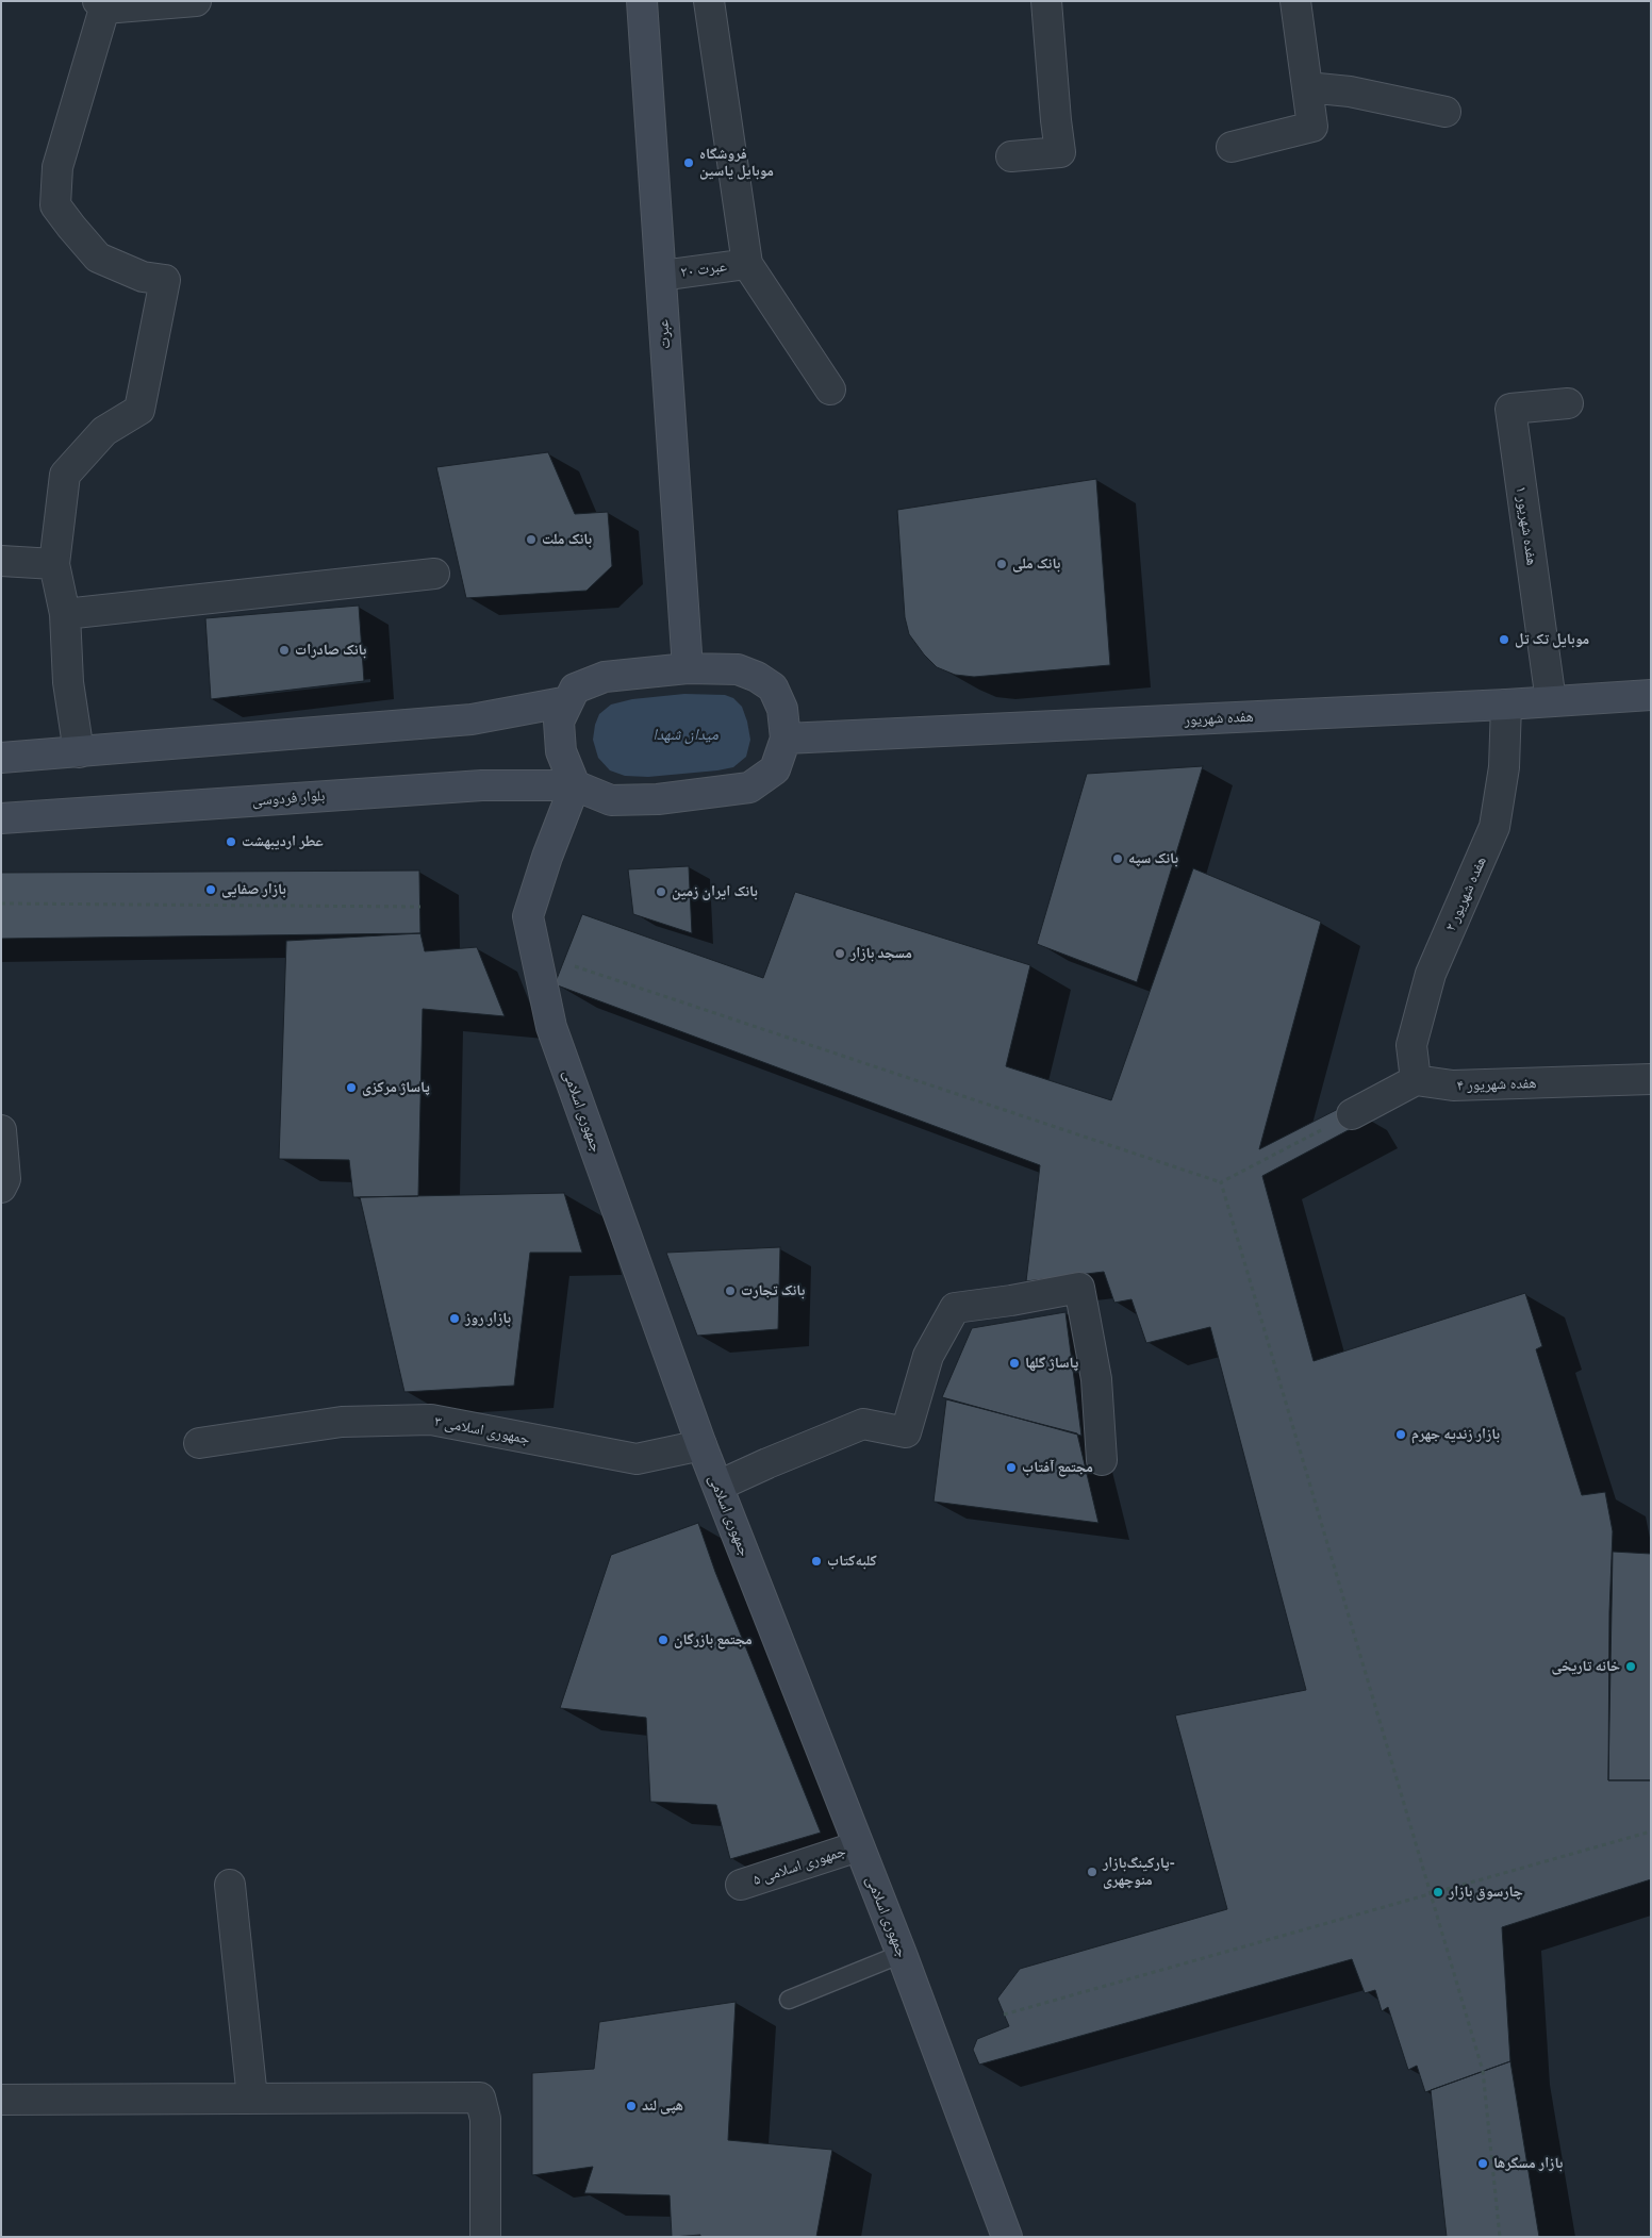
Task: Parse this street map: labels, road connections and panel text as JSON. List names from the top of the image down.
{
  "streets": {
    "main road": [
      "عبرت",
      "هفده شهریور",
      "بلوار فردوسی",
      "جمهوری اسلامی"
    ],
    "street": [
      "عبرت ۲۰",
      "هفده شهریور ۱",
      "هفده شهریور ۲",
      "هفده شهریور ۴",
      "جمهوری اسلامی ۳",
      "جمهوری اسلامی ۵"
    ]
  },
  "crossings": [
    ["عبرت ۲۰", "عبرت"],
    ["هفده شهریور ۱", "هفده شهریور"],
    ["هفده شهریور", "هفده شهریور ۲"],
    ["بلوار فردوسی", "جمهوری اسلامی"],
    ["هفده شهریور ۲", "هفده شهریور ۴"],
    ["جمهوری اسلامی", "جمهوری اسلامی ۳"],
    ["جمهوری اسلامی", "جمهوری اسلامی ۵"]
  ],
  "water": ["میدان شهدا"],
  "places": [
    "فروشگاه موبایل یاسین",
    "بانک ملت",
    "بانک ملی",
    "موبایل تک تل",
    "بانک صادرات",
    "عطر اردیبهشت",
    "بانک سپه",
    "بازار صفایی",
    "بانک ایران زمین",
    "مسجد بازار",
    "پاساژ مرکزی",
    "بانک تجارت",
    "بازار روز",
    "پاساژ گلها",
    "بازار زندیه جهرم",
    "مجتمع آفتاب",
    "کلبه‌کتاب",
    "مجتمع بازرگان",
    "خانه تاریخی",
    "پارکینگ‌بازار- منوچهری",
    "چارسوق بازار",
    "هپی لند",
    "بازار مسگرها"
  ]
}
